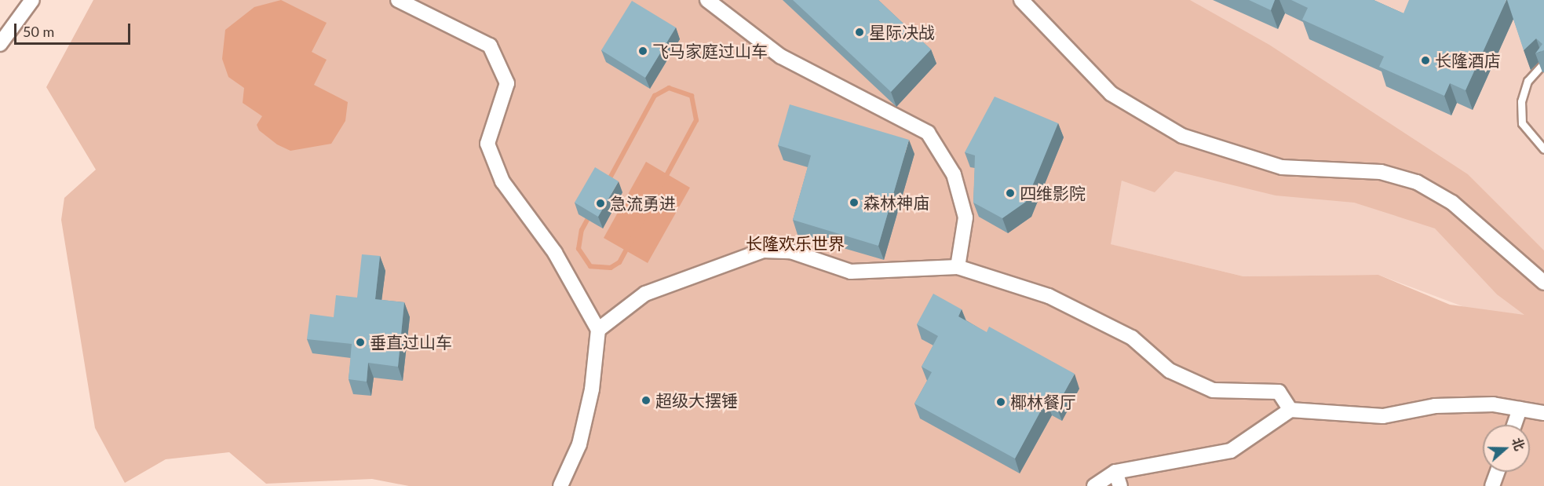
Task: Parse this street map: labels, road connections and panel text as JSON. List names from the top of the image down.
{
  "parks": ["长隆欢乐世界"],
  "places": [
    "星际决战",
    "飞马家庭过山车",
    "长隆酒店",
    "四维影院",
    "森林神庙",
    "急流勇进",
    "垂直过山车",
    "超级大摆锤",
    "椰林餐厅"
  ],
  "scale_bar": "50 m",
  "north": "right"
}
